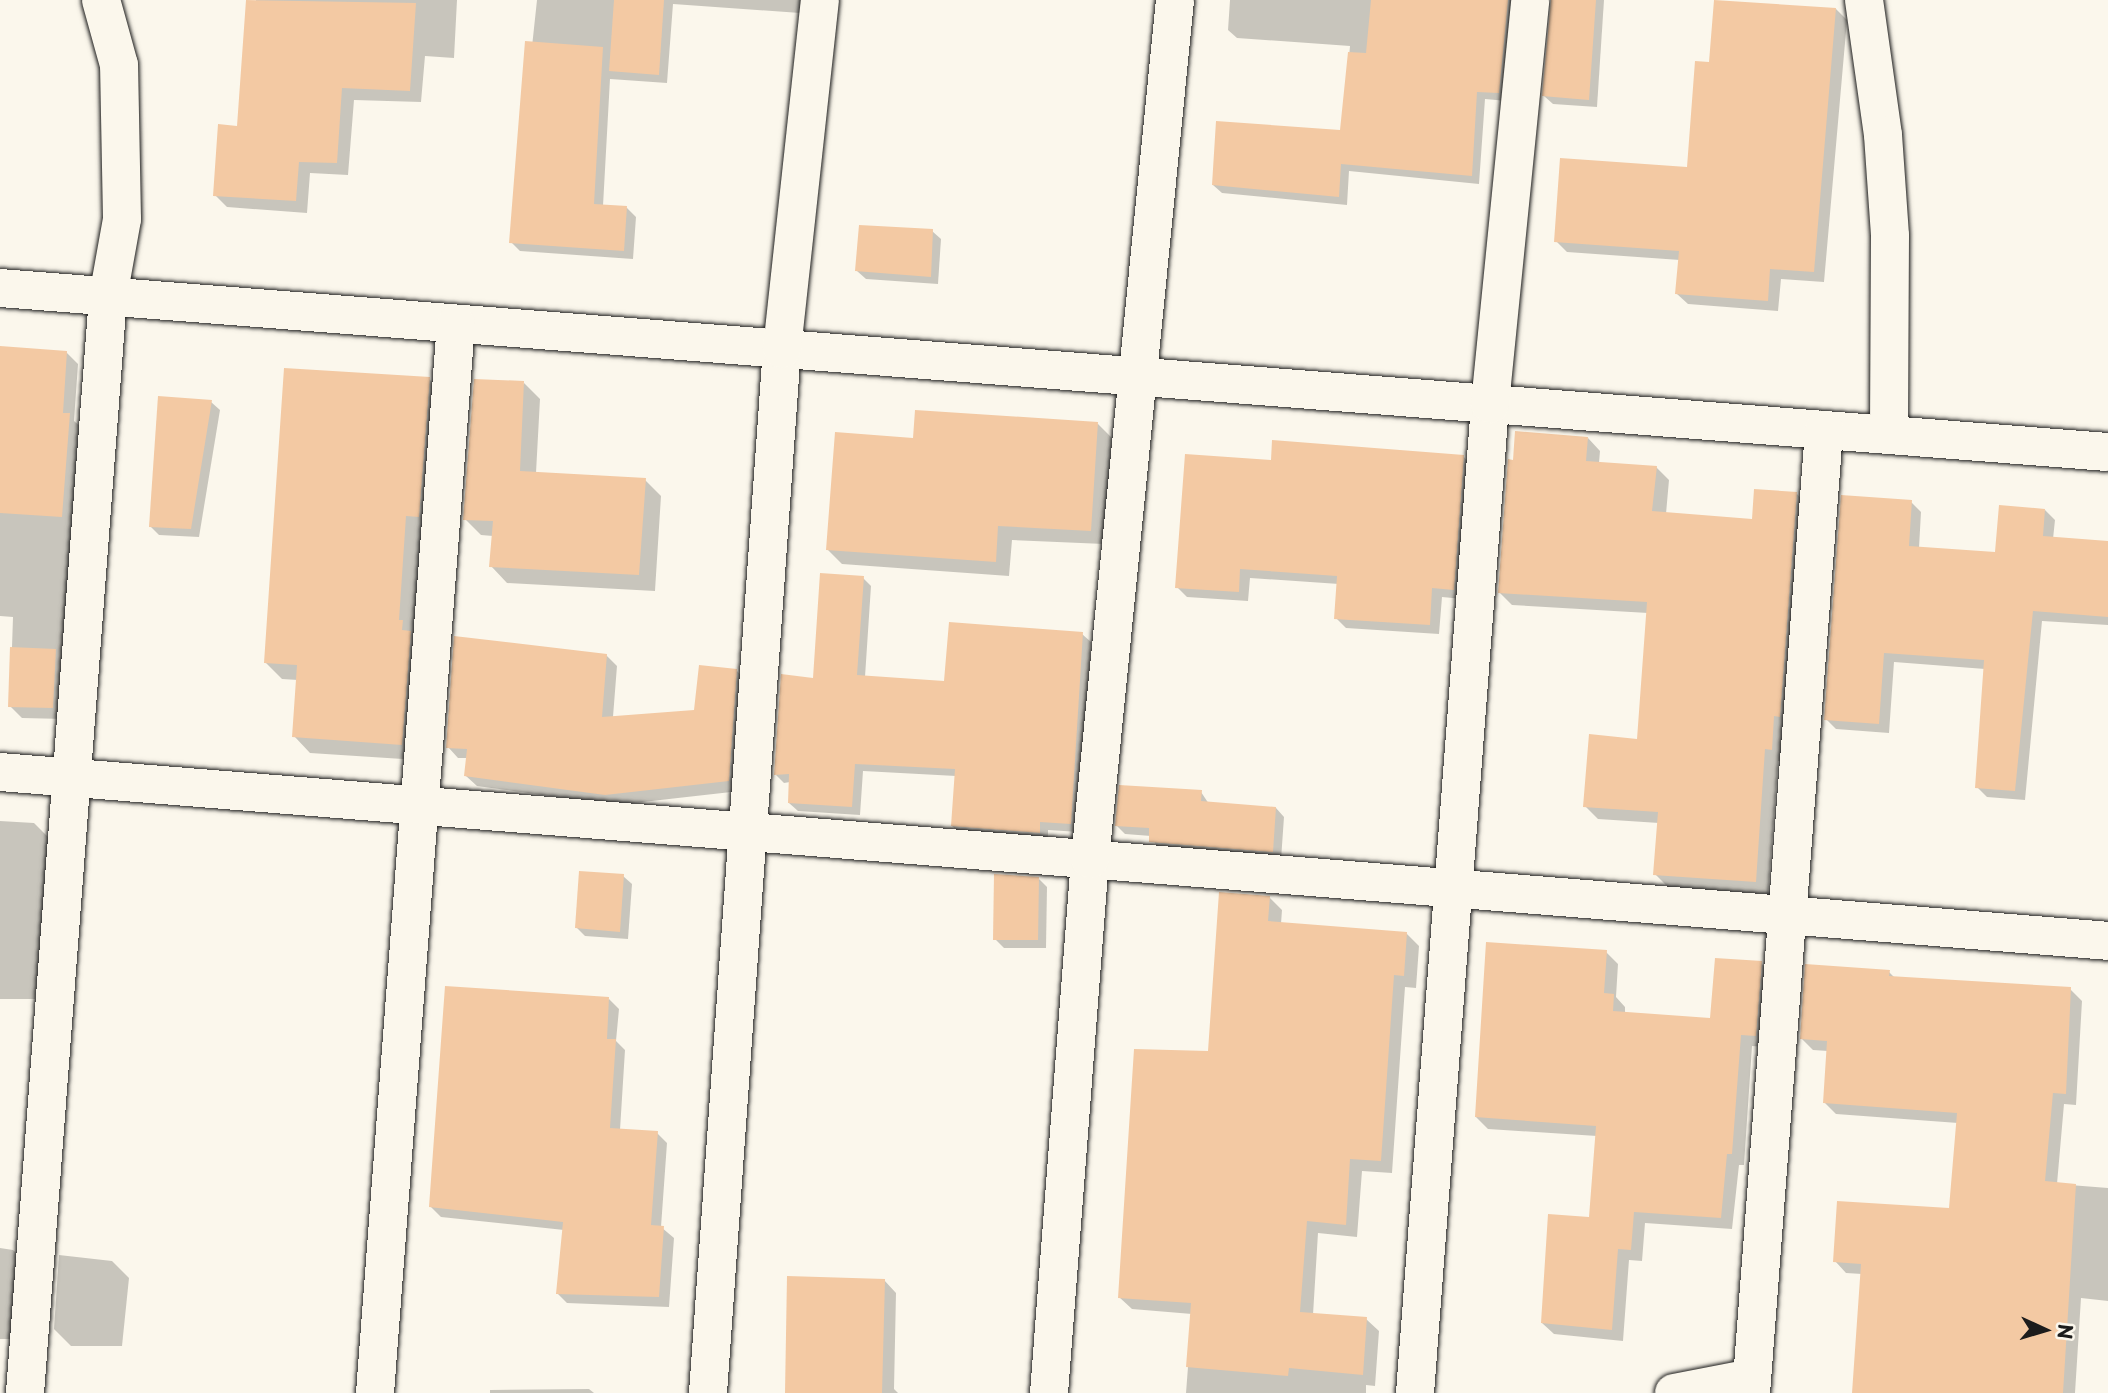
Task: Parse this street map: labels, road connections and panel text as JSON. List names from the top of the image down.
{
  "north": "right"
}
